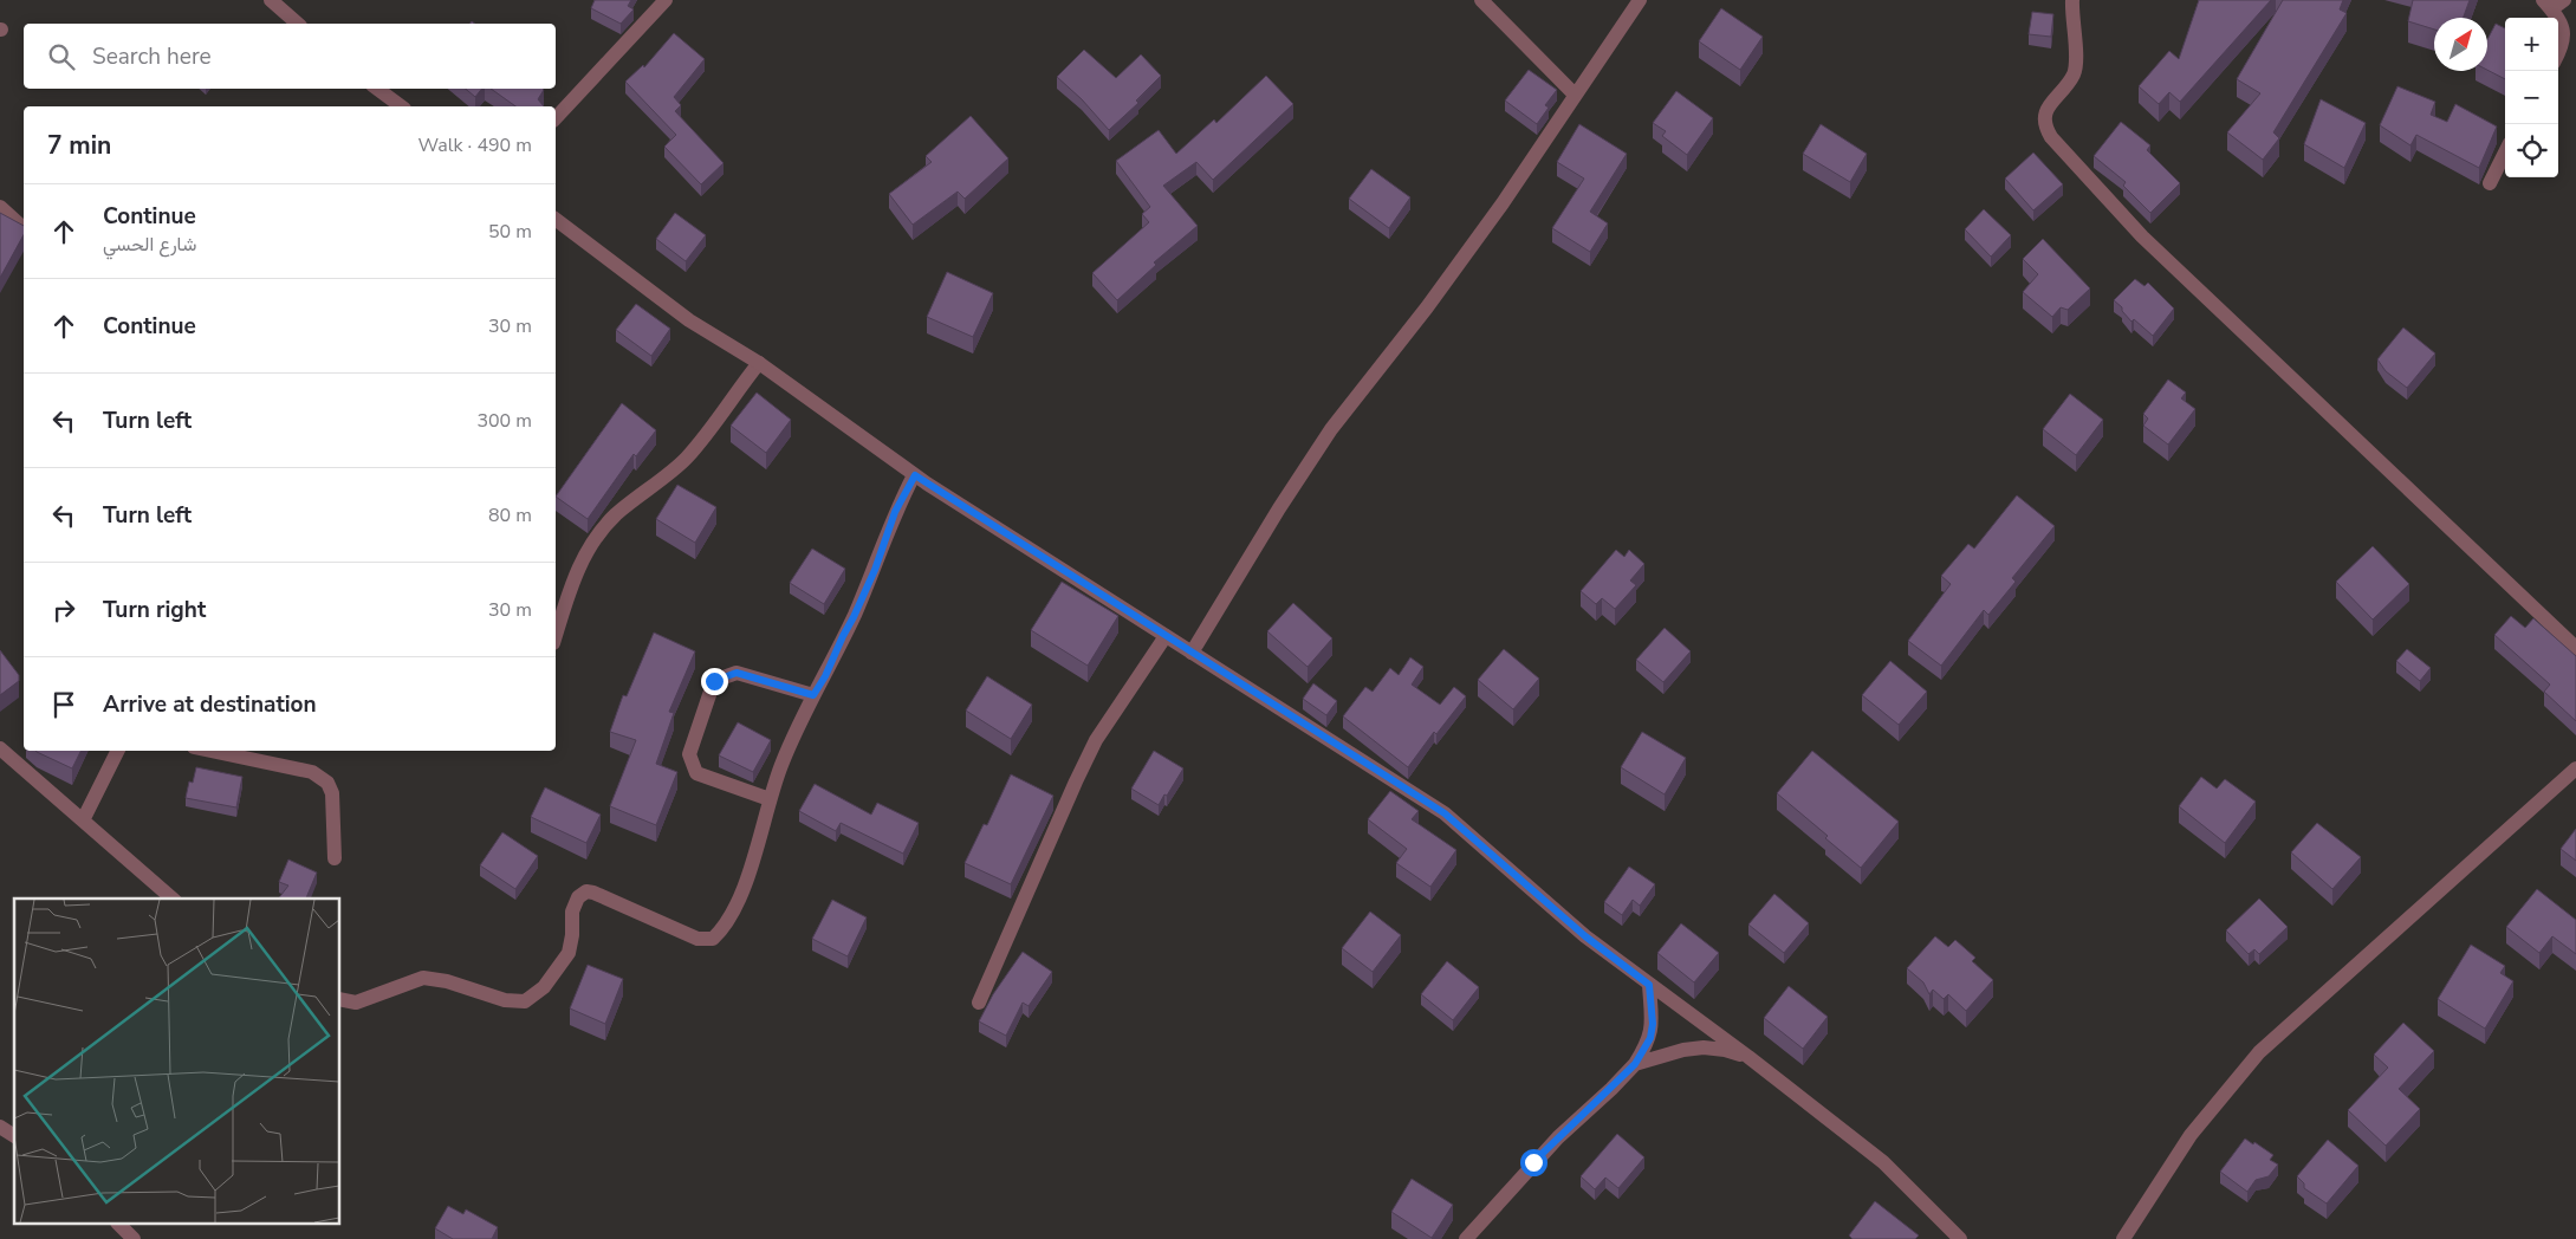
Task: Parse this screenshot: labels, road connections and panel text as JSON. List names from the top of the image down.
{
  "north": "top right",
  "page": {
    "map_buttons": ["+", "−"],
    "search": "Search here",
    "heading": ["7 min", "Walk · 490 m"],
    "list": [
      ["Continue", "شارع الحسي", "50 m"],
      ["Continue", "30 m"],
      ["Turn left", "300 m"],
      ["Turn left", "80 m"],
      ["Turn right", "30 m"],
      "Arrive at destination"
    ]
  }
}
